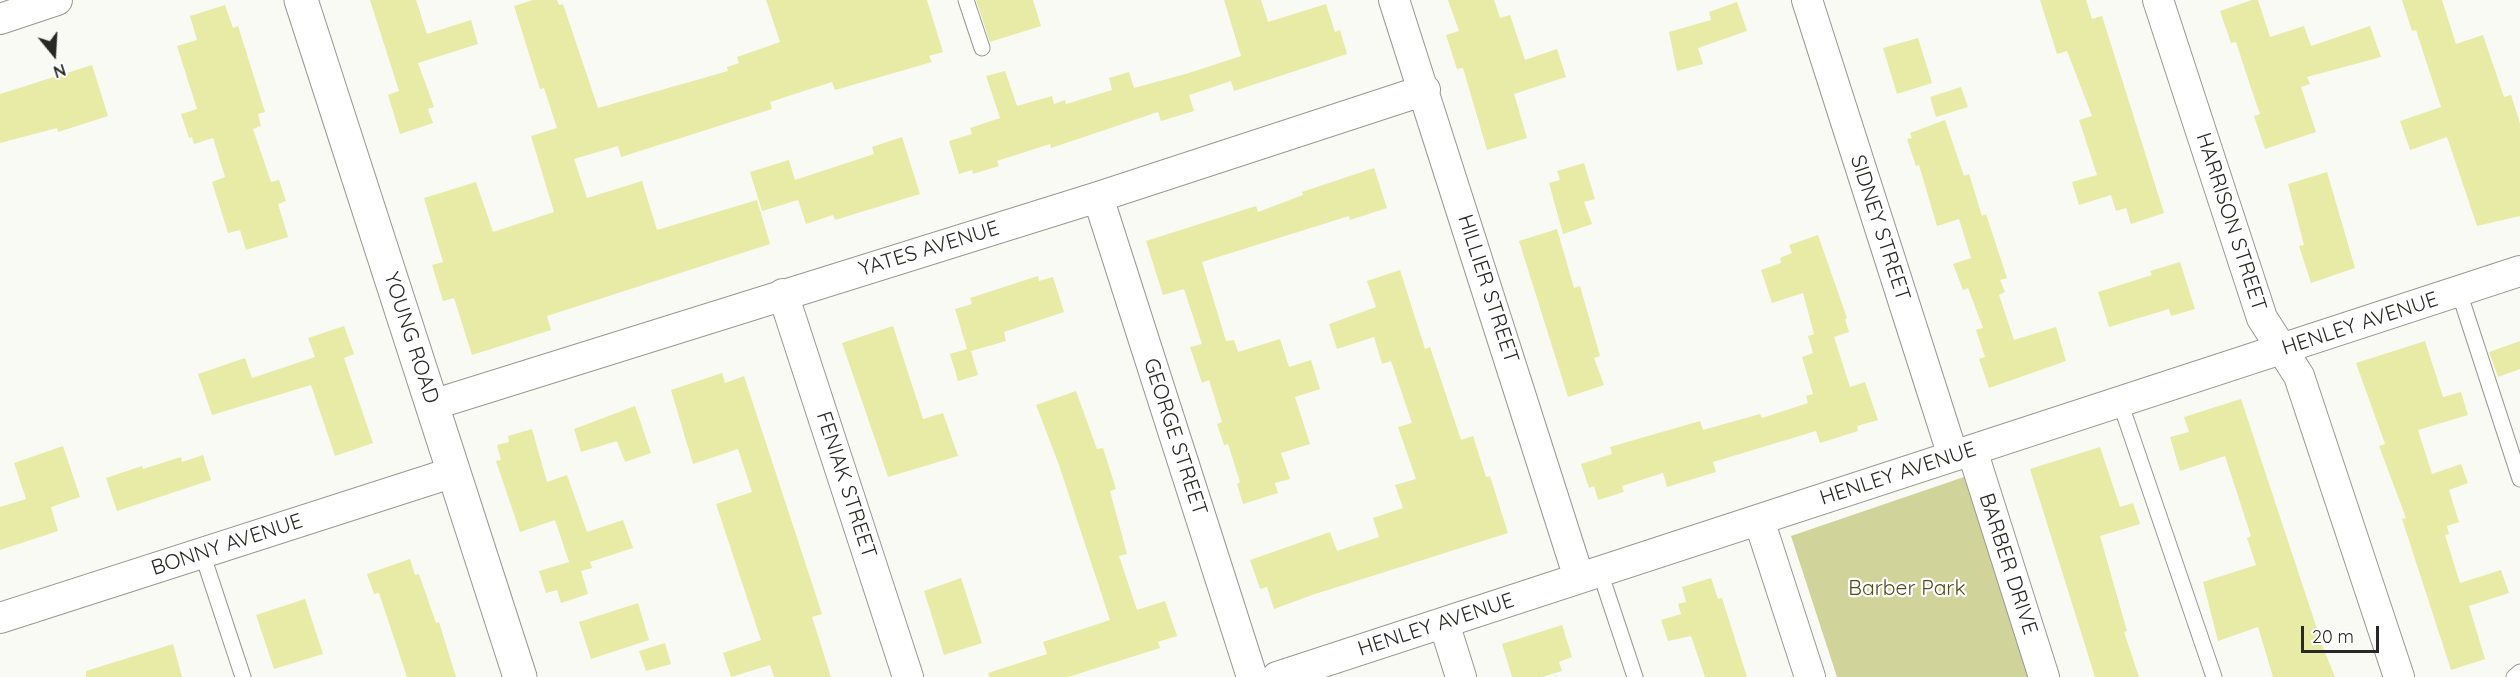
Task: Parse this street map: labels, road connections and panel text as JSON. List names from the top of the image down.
{
  "streets": {
    "street": [
      "HARRISON STREET",
      "SIDNEY STREET",
      "YATES AVENUE",
      "HILLIER STREET",
      "HENLEY AVENUE",
      "YOUNG ROAD",
      "GEORGE STREET",
      "FENIAK STREET",
      "BONNY AVENUE",
      "BARBER DRIVE"
    ]
  },
  "crossings": [
    ["HARRISON STREET", "HENLEY AVENUE"],
    ["SIDNEY STREET", "HENLEY AVENUE"],
    ["SIDNEY STREET", "BARBER DRIVE"],
    ["YATES AVENUE", "HILLIER STREET"],
    ["YATES AVENUE", "YOUNG ROAD"],
    ["YATES AVENUE", "GEORGE STREET"],
    ["YATES AVENUE", "FENIAK STREET"],
    ["HILLIER STREET", "HENLEY AVENUE"],
    ["HENLEY AVENUE", "BARBER DRIVE"],
    ["YOUNG ROAD", "BONNY AVENUE"]
  ],
  "parks": ["Barber Park"],
  "scale_bar": "20 m",
  "north": "bottom"
}
